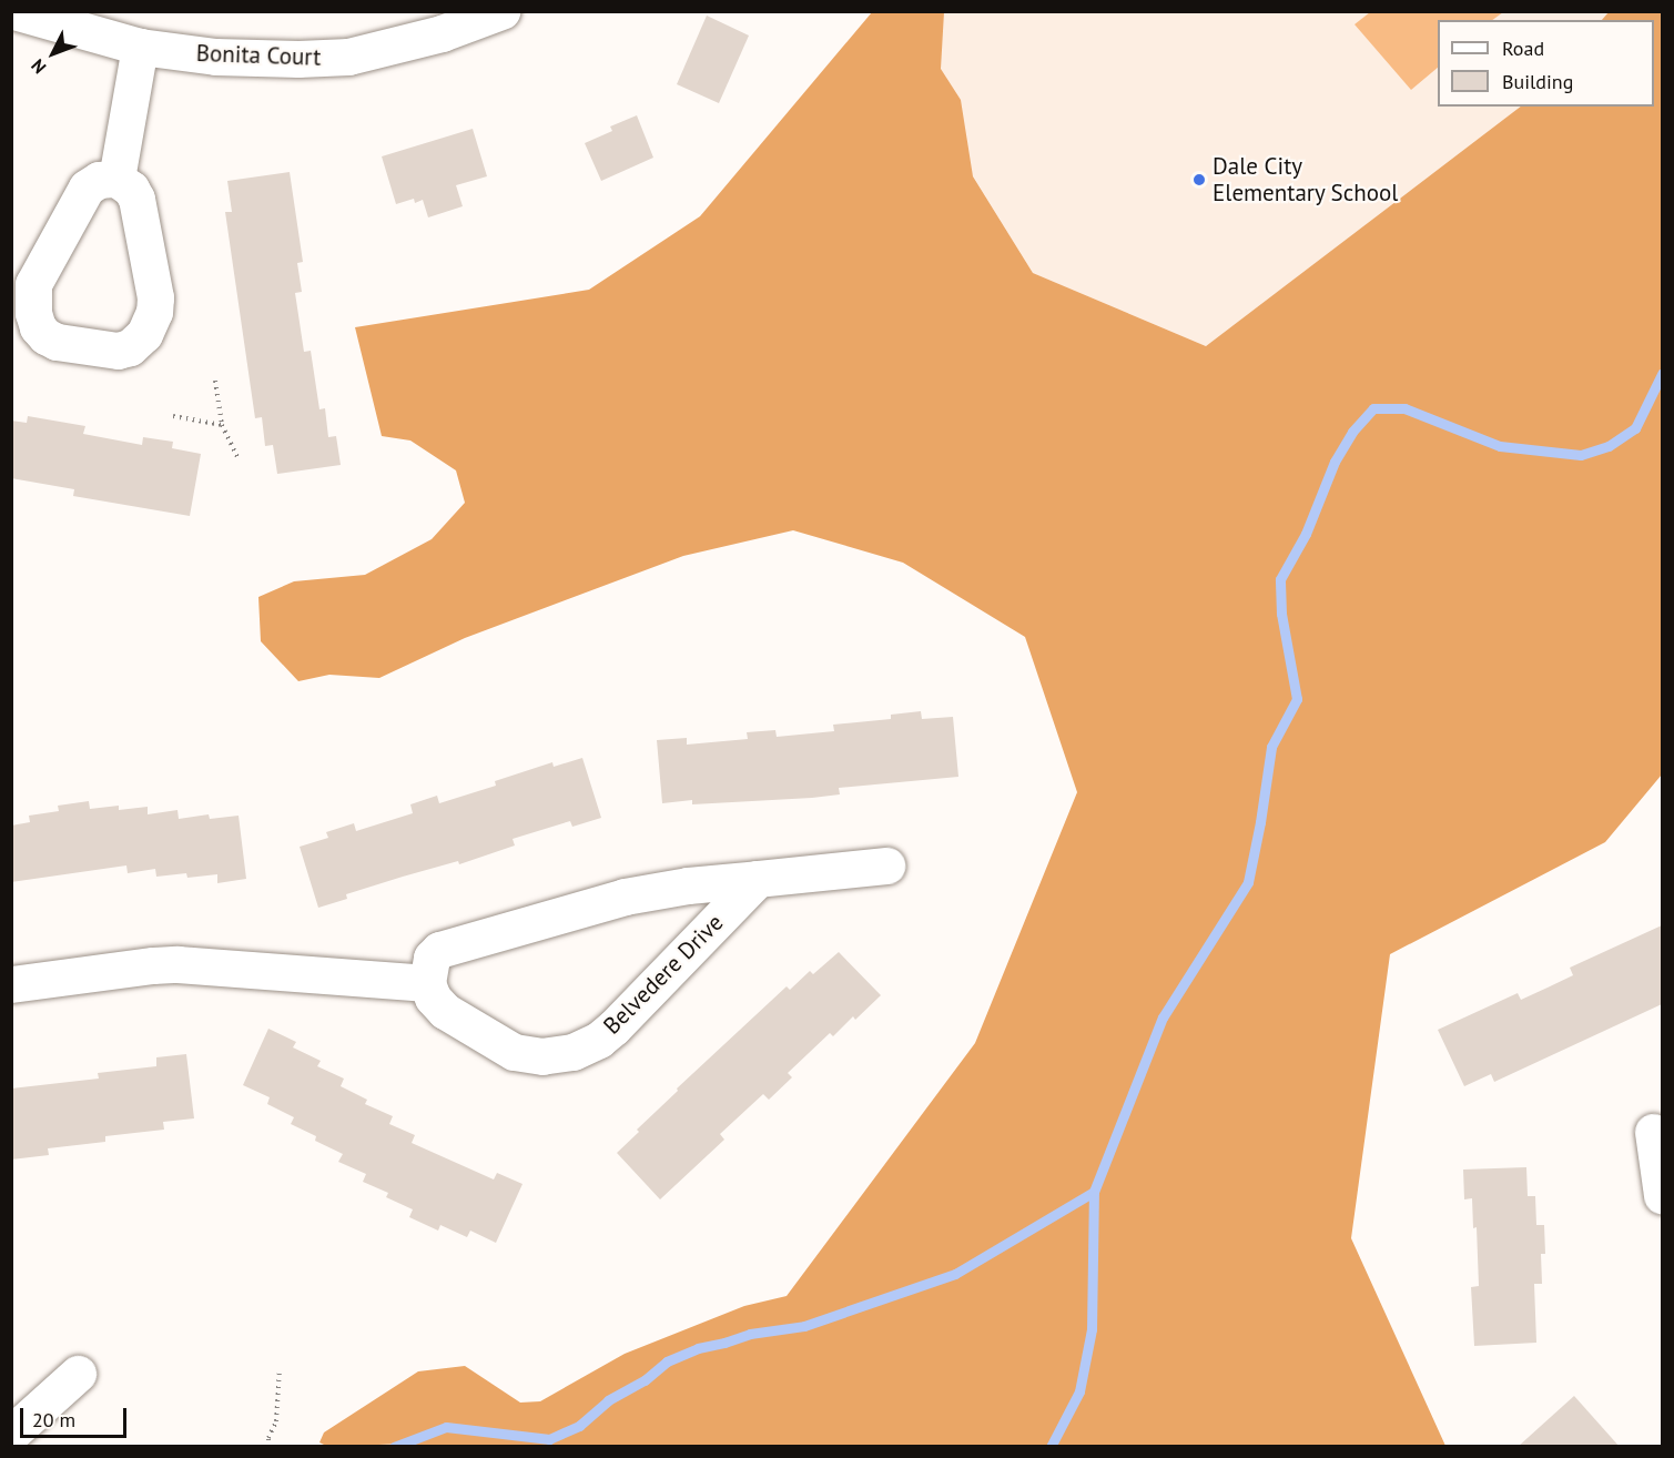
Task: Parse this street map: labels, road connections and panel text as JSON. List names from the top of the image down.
{
  "streets": {
    "street": ["Bonita Court", "Belvedere Drive"]
  },
  "places": ["Dale City Elementary School"],
  "legend": ["Road", "Building"],
  "scale_bar": "20 m",
  "north": "bottom left"
}
